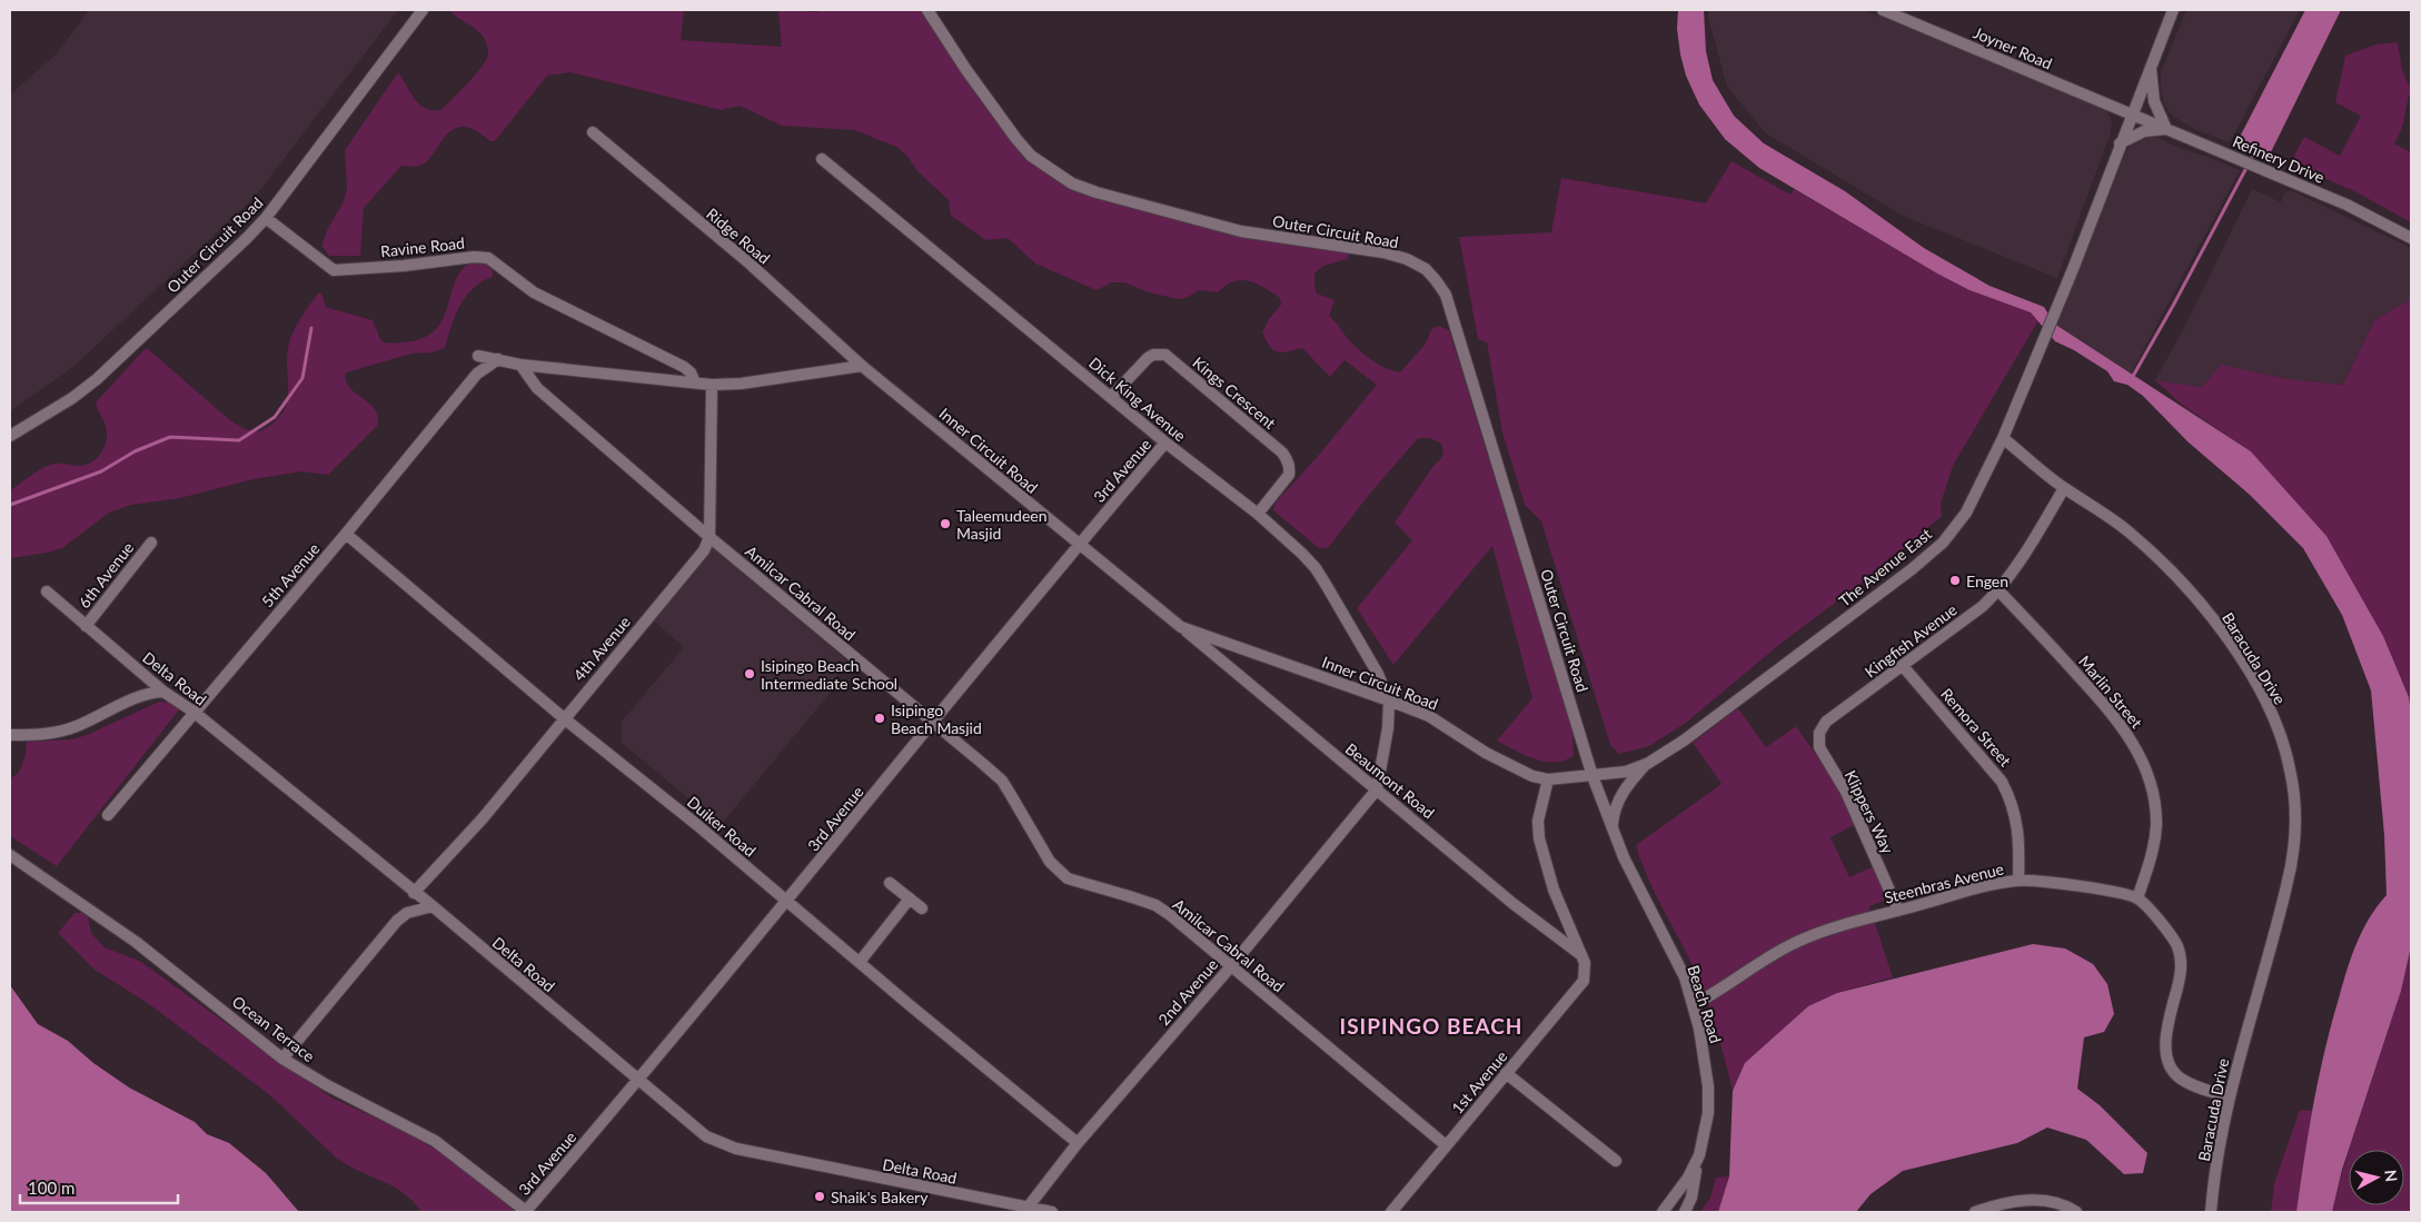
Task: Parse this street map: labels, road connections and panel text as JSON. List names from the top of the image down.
{
  "streets": {
    "street": [
      "Joyner Road",
      "Refinery Drive",
      "Outer Circuit Road",
      "Ridge Road",
      "Ravine Road",
      "Kings Crescent",
      "Dick King Avenue",
      "Inner Circuit Road",
      "3rd Avenue",
      "The Avenue East",
      "6th Avenue",
      "5th Avenue",
      "Amilcar Cabral Road",
      "Kingfish Avenue",
      "4th Avenue",
      "Baracuda Drive",
      "Delta Road",
      "Marlin Street",
      "Remora Street",
      "Beaumont Road",
      "Klippers Way",
      "Duiker Road",
      "Steenbras Avenue",
      "2nd Avenue",
      "Beach Road",
      "Ocean Terrace",
      "1st Avenue"
    ]
  },
  "crossings": [
    ["Joyner Road", "Refinery Drive"],
    ["Joyner Road", "The Avenue East"],
    ["Refinery Drive", "The Avenue East"],
    ["Outer Circuit Road", "Ravine Road"],
    ["Outer Circuit Road", "Inner Circuit Road"],
    ["Outer Circuit Road", "The Avenue East"],
    ["Outer Circuit Road", "Beach Road"],
    ["Ridge Road", "Inner Circuit Road"],
    ["Kings Crescent", "Dick King Avenue"],
    ["Dick King Avenue", "Inner Circuit Road"],
    ["Dick King Avenue", "3rd Avenue"],
    ["Dick King Avenue", "2nd Avenue"],
    ["Inner Circuit Road", "3rd Avenue"],
    ["Inner Circuit Road", "The Avenue East"],
    ["Inner Circuit Road", "Beaumont Road"],
    ["Inner Circuit Road", "2nd Avenue"],
    ["Inner Circuit Road", "Beach Road"],
    ["Inner Circuit Road", "1st Avenue"],
    ["3rd Avenue", "Amilcar Cabral Road"],
    ["3rd Avenue", "Delta Road"],
    ["3rd Avenue", "Duiker Road"],
    ["3rd Avenue", "Ocean Terrace"],
    ["The Avenue East", "Baracuda Drive"],
    ["The Avenue East", "Beach Road"],
    ["6th Avenue", "Delta Road"],
    ["5th Avenue", "Delta Road"],
    ["5th Avenue", "Duiker Road"],
    ["Amilcar Cabral Road", "4th Avenue"],
    ["Amilcar Cabral Road", "2nd Avenue"],
    ["Amilcar Cabral Road", "1st Avenue"],
    ["Kingfish Avenue", "Baracuda Drive"],
    ["Kingfish Avenue", "Marlin Street"],
    ["Kingfish Avenue", "Remora Street"],
    ["Kingfish Avenue", "Klippers Way"],
    ["4th Avenue", "Delta Road"],
    ["4th Avenue", "Duiker Road"],
    ["Delta Road", "2nd Avenue"],
    ["Marlin Street", "Steenbras Avenue"],
    ["Remora Street", "Steenbras Avenue"],
    ["Beaumont Road", "2nd Avenue"],
    ["Beaumont Road", "1st Avenue"],
    ["Klippers Way", "Steenbras Avenue"],
    ["Duiker Road", "2nd Avenue"],
    ["Steenbras Avenue", "Beach Road"]
  ],
  "districts": ["ISIPINGO BEACH"],
  "places": [
    "Taleemudeen Masjid",
    "Engen",
    "Isipingo Beach Intermediate School",
    "Isipingo Beach Masjid",
    "Shaik's Bakery"
  ],
  "scale_bar": "100 m",
  "north": "right"
}
